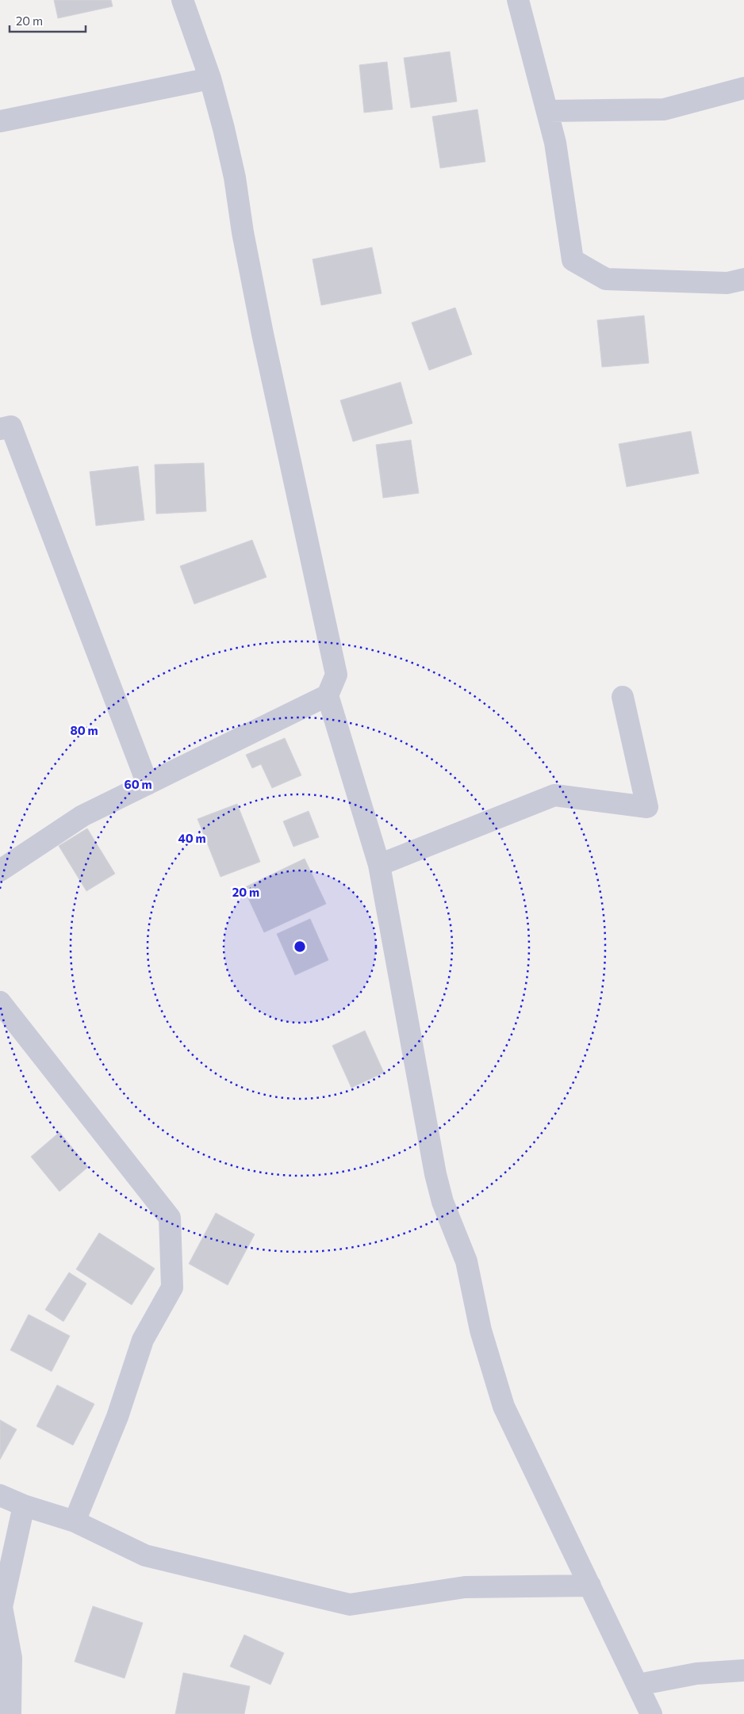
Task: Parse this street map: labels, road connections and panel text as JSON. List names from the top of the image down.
{
  "scale_bar": "20 m",
  "rings": [
    "80 m",
    "60 m",
    "40 m",
    "20 m"
  ]
}
